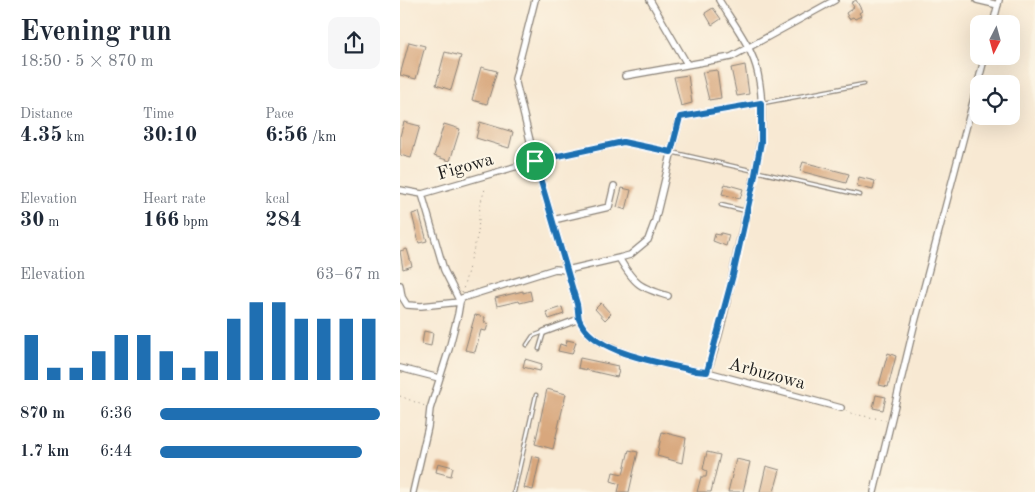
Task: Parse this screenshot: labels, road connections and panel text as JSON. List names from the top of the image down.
{
  "streets": {
    "street": ["Figowa", "Arbuzowa"]
  },
  "crossings": [
    ["Figowa", "Arbuzowa"]
  ],
  "north": "bottom",
  "page": {
    "heading": ["Evening run", "18:50 · 5 × 870 m"],
    "stats": [
      ["Distance", "4.35 km"],
      ["Time", "30:10"],
      ["Pace", "6:56 /km"],
      ["Elevation", "30 m"],
      ["Heart rate", "166 bpm"],
      ["kcal", "284"]
    ],
    "chart": ["Elevation", "63–67 m"],
    "list": [
      {
        "name": "870 m",
        "note": "6:36"
      },
      {
        "name": "1.7 km",
        "note": "6:44"
      }
    ]
  }
}
